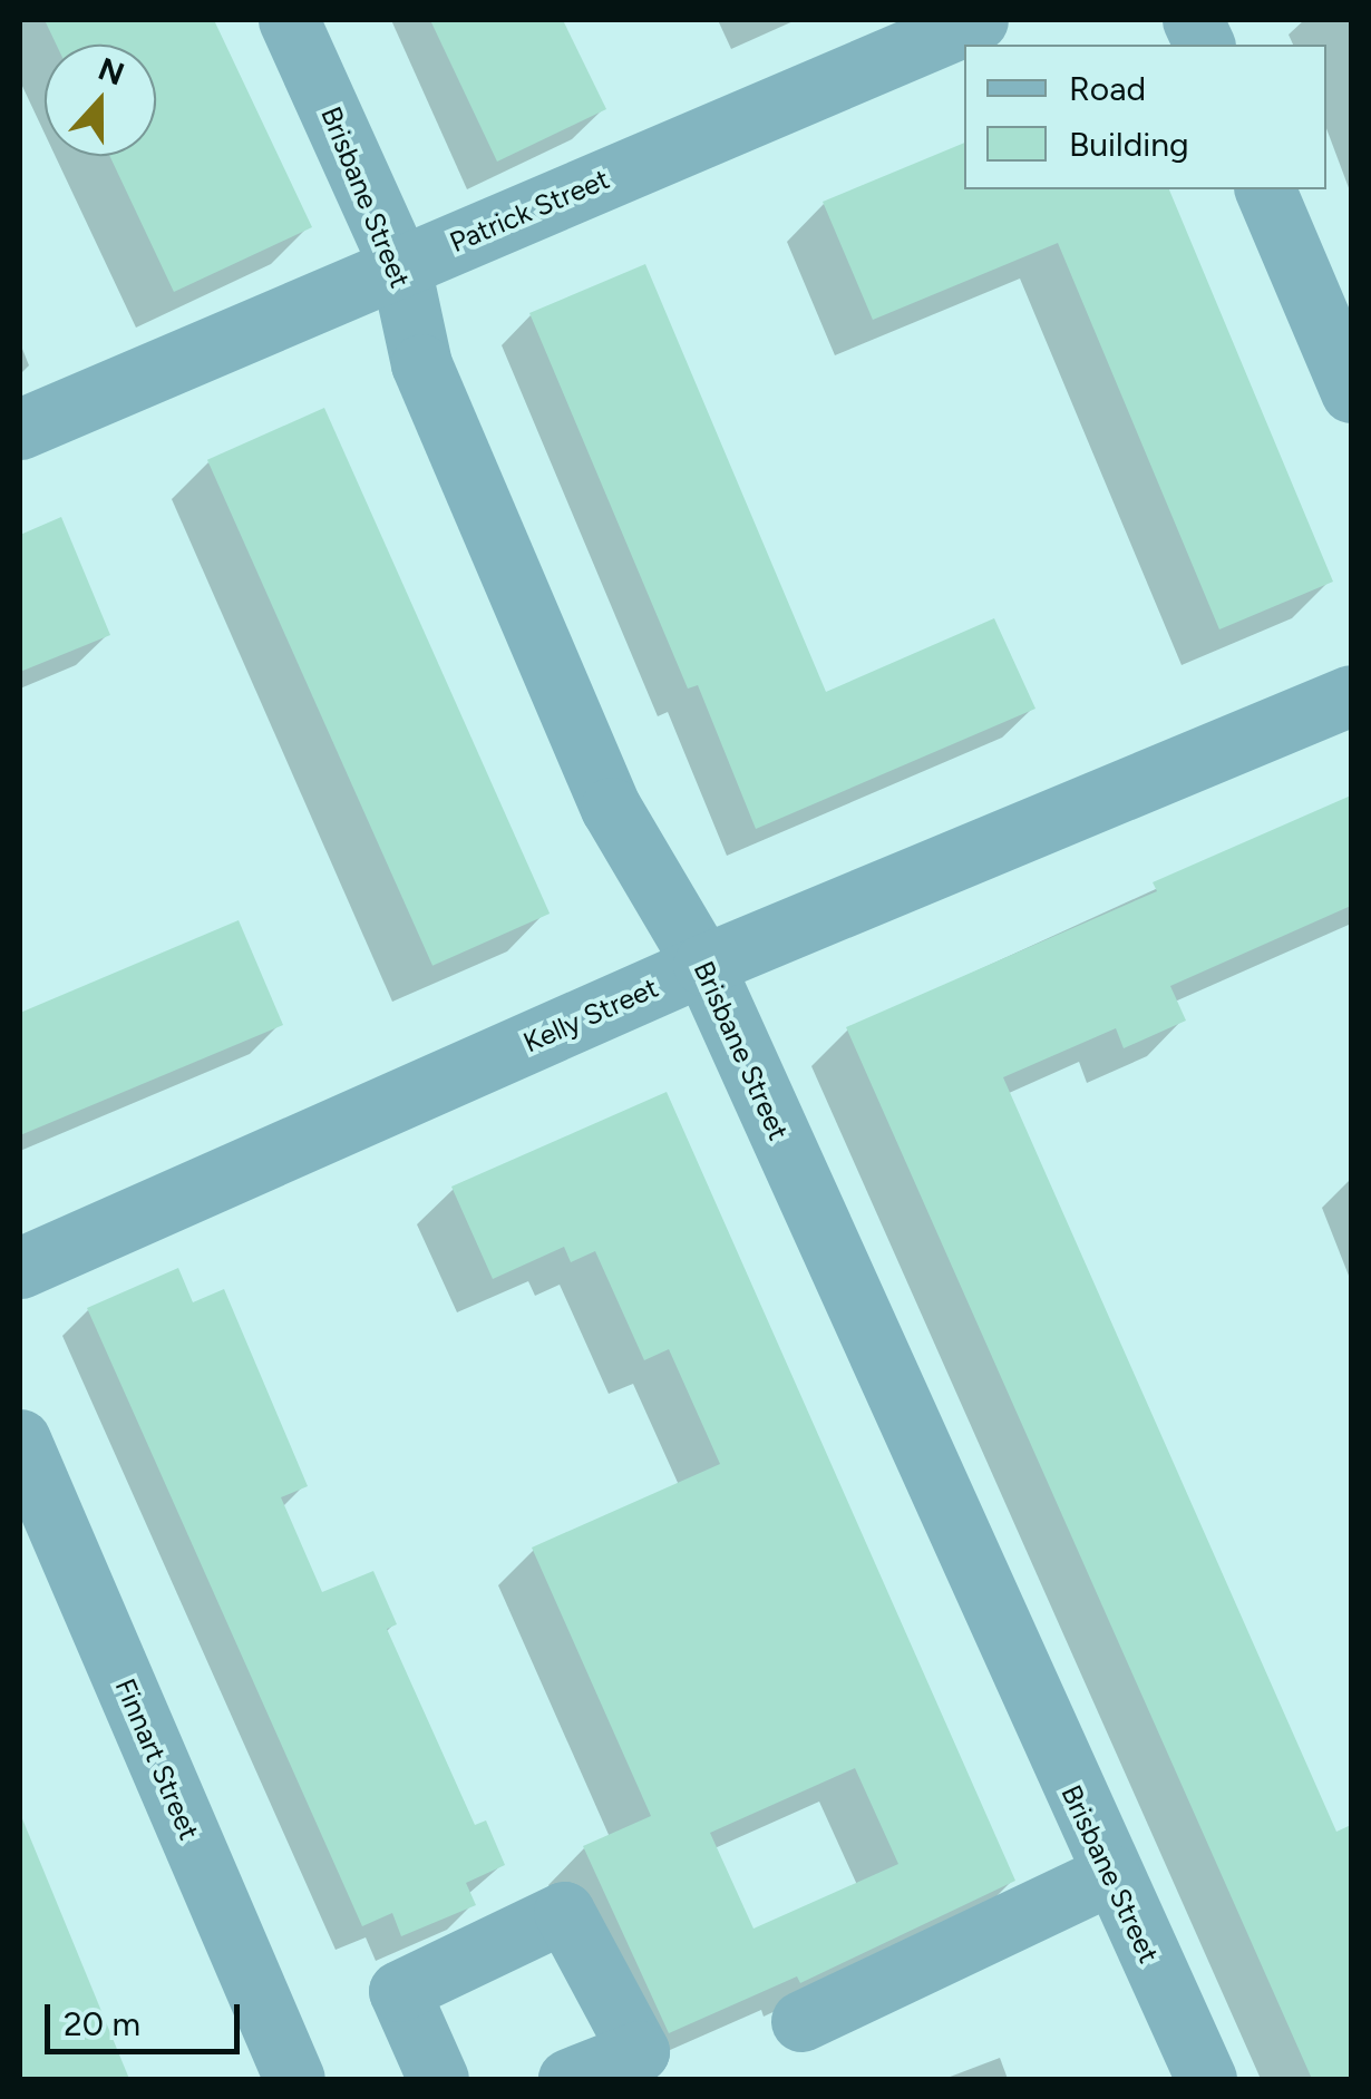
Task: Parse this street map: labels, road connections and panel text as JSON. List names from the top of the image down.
{
  "streets": {
    "street": [
      "Brisbane Street",
      "Patrick Street",
      "Kelly Street",
      "Finnart Street"
    ]
  },
  "crossings": [
    ["Brisbane Street", "Patrick Street"],
    ["Brisbane Street", "Kelly Street"]
  ],
  "legend": ["Road", "Building"],
  "scale_bar": "20 m",
  "north": "top"
}
